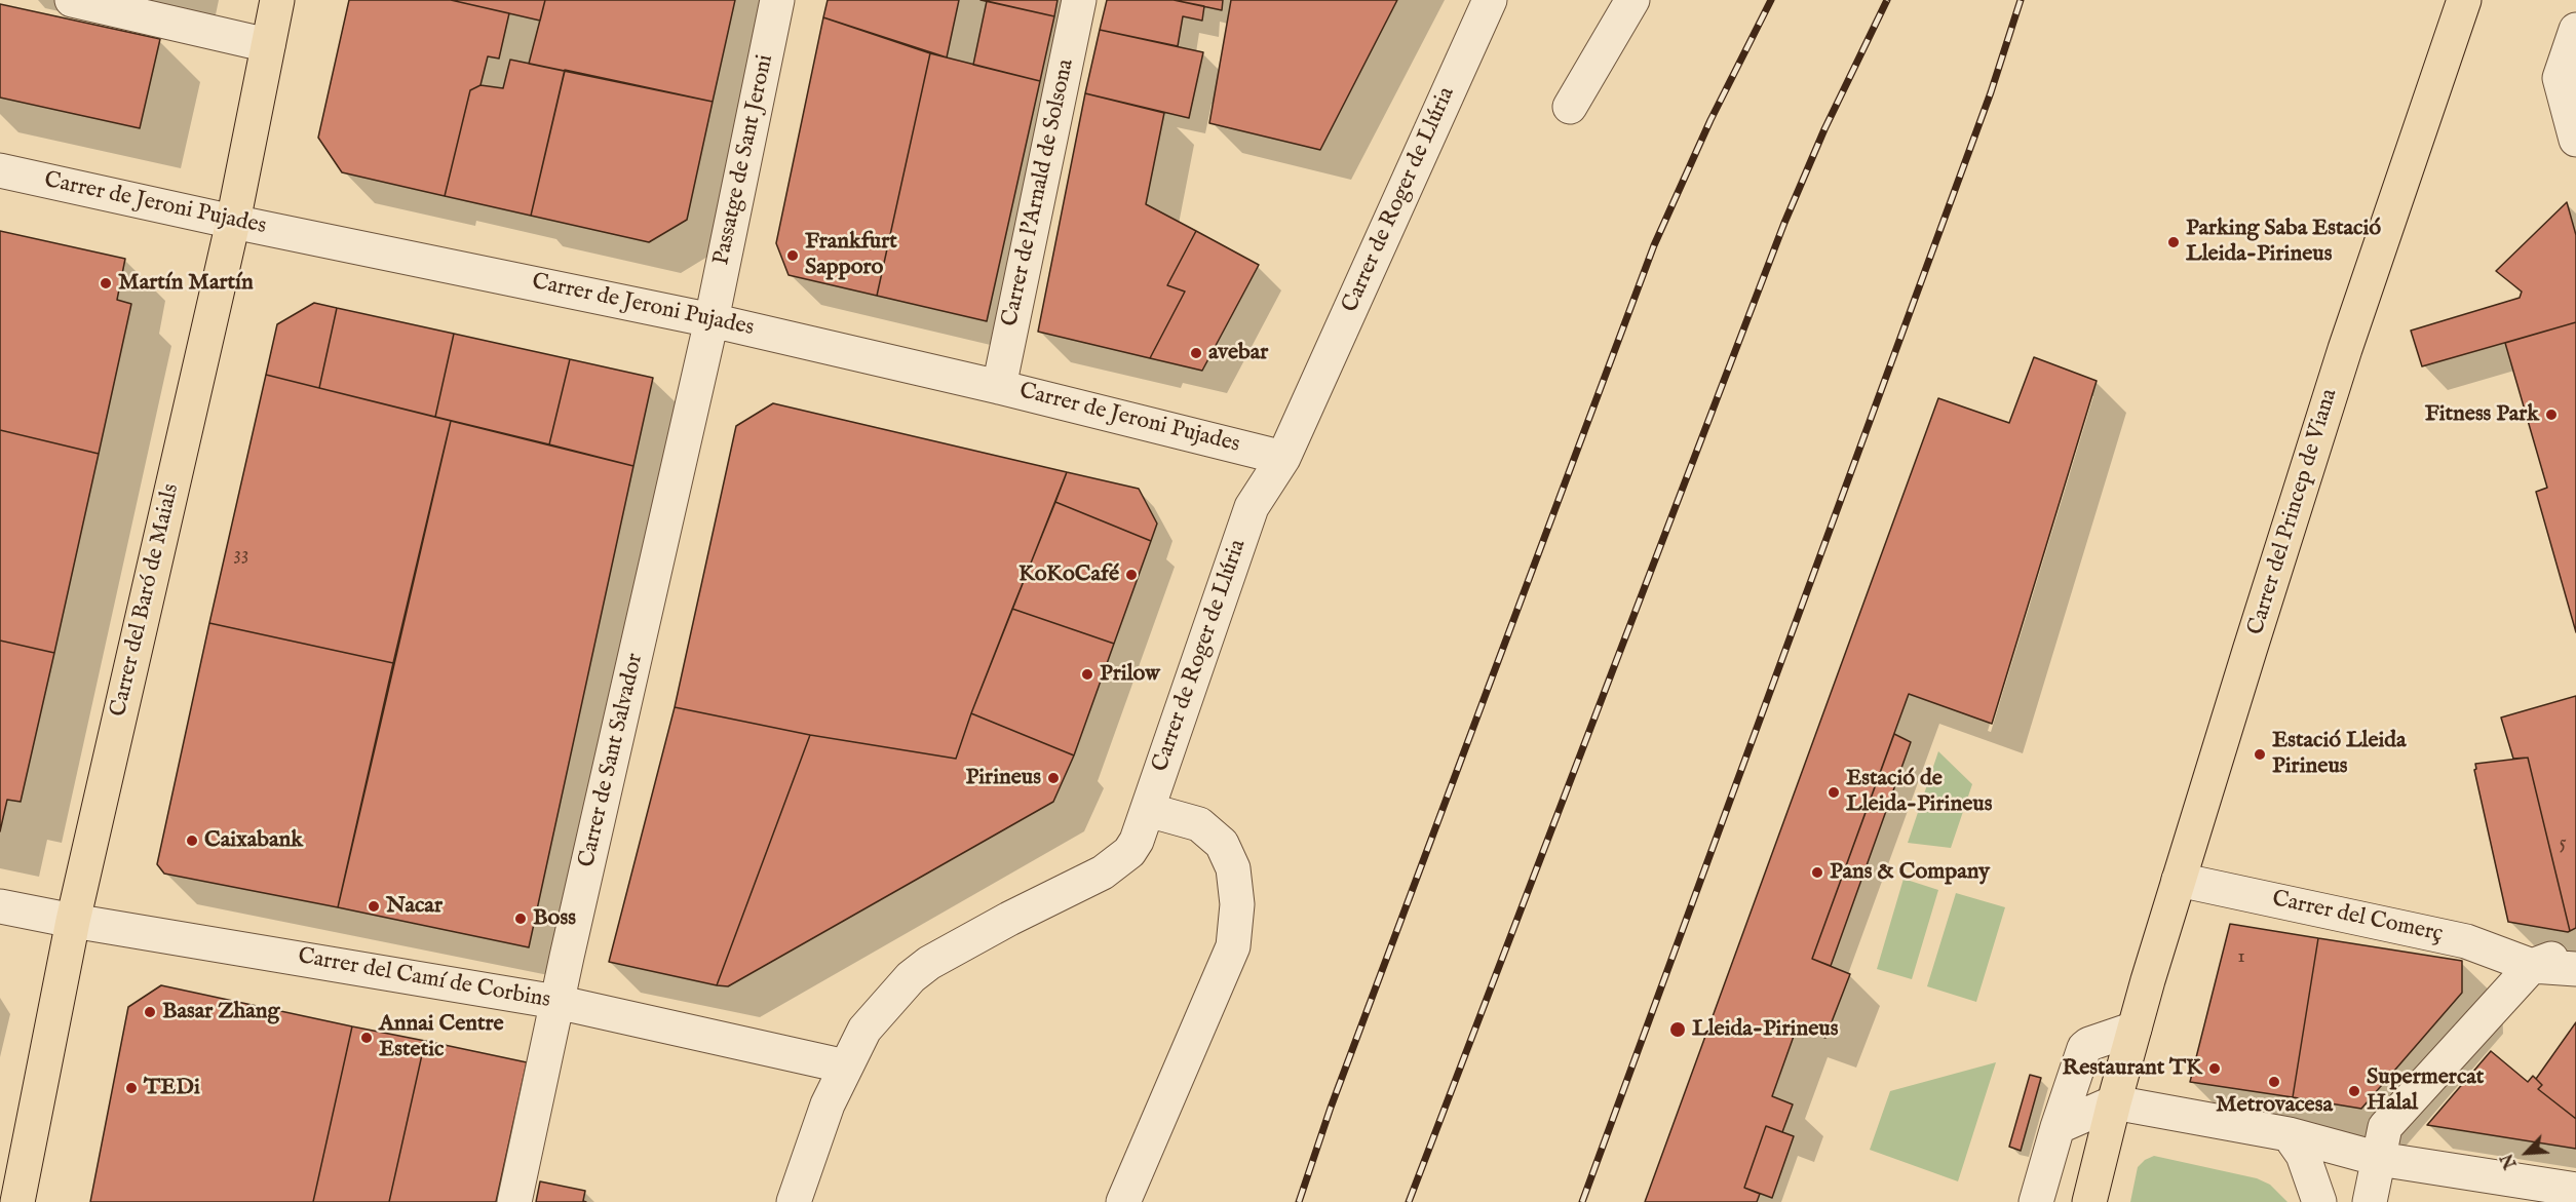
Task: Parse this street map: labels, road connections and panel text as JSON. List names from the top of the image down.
{
  "streets": {
    "main road": ["Carrer del Princep de Viana", "Carrer del Baró de Maials"],
    "street": [
      "Passatge de Sant Jeroni",
      "Carrer de l'Arnald de Solsona",
      "Carrer de Roger de Llúria",
      "Carrer de Jeroni Pujades",
      "Carrer de Sant Salvador",
      "Carrer del Comerç",
      "Carrer del Camí de Corbins"
    ]
  },
  "crossings": [
    ["Passatge de Sant Jeroni", "Carrer de Jeroni Pujades"],
    ["Passatge de Sant Jeroni", "Carrer de Sant Salvador"],
    ["Carrer de l'Arnald de Solsona", "Carrer de Jeroni Pujades"],
    ["Carrer de Roger de Llúria", "Carrer de Jeroni Pujades"],
    ["Carrer de Roger de Llúria", "Carrer del Camí de Corbins"],
    ["Carrer de Jeroni Pujades", "Carrer del Baró de Maials"],
    ["Carrer de Jeroni Pujades", "Carrer de Sant Salvador"],
    ["Carrer del Princep de Viana", "Carrer del Comerç"],
    ["Carrer del Baró de Maials", "Carrer del Camí de Corbins"],
    ["Carrer de Sant Salvador", "Carrer del Camí de Corbins"]
  ],
  "places": [
    "Parking Saba Estació Lleida-Pirineus",
    "Frankfurt Sapporo",
    "Martín Martín",
    "avebar",
    "Fitness Park",
    "KoKoCafé",
    "Prilow",
    "Estació Lleida Pirineus",
    "Pirineus",
    "Estació de Lleida-Pirineus",
    "Caixabank",
    "Pans & Company",
    "Nacar",
    "Boss",
    "Basar Zhang",
    "Lleida-Pirineus",
    "Annai Centre Estetic",
    "Restaurant TK",
    "Metrovacesa",
    "TEDi",
    "Supermercat Halal"
  ],
  "house_numbers": ["33", "5", "1"],
  "north": "bottom left"
}
